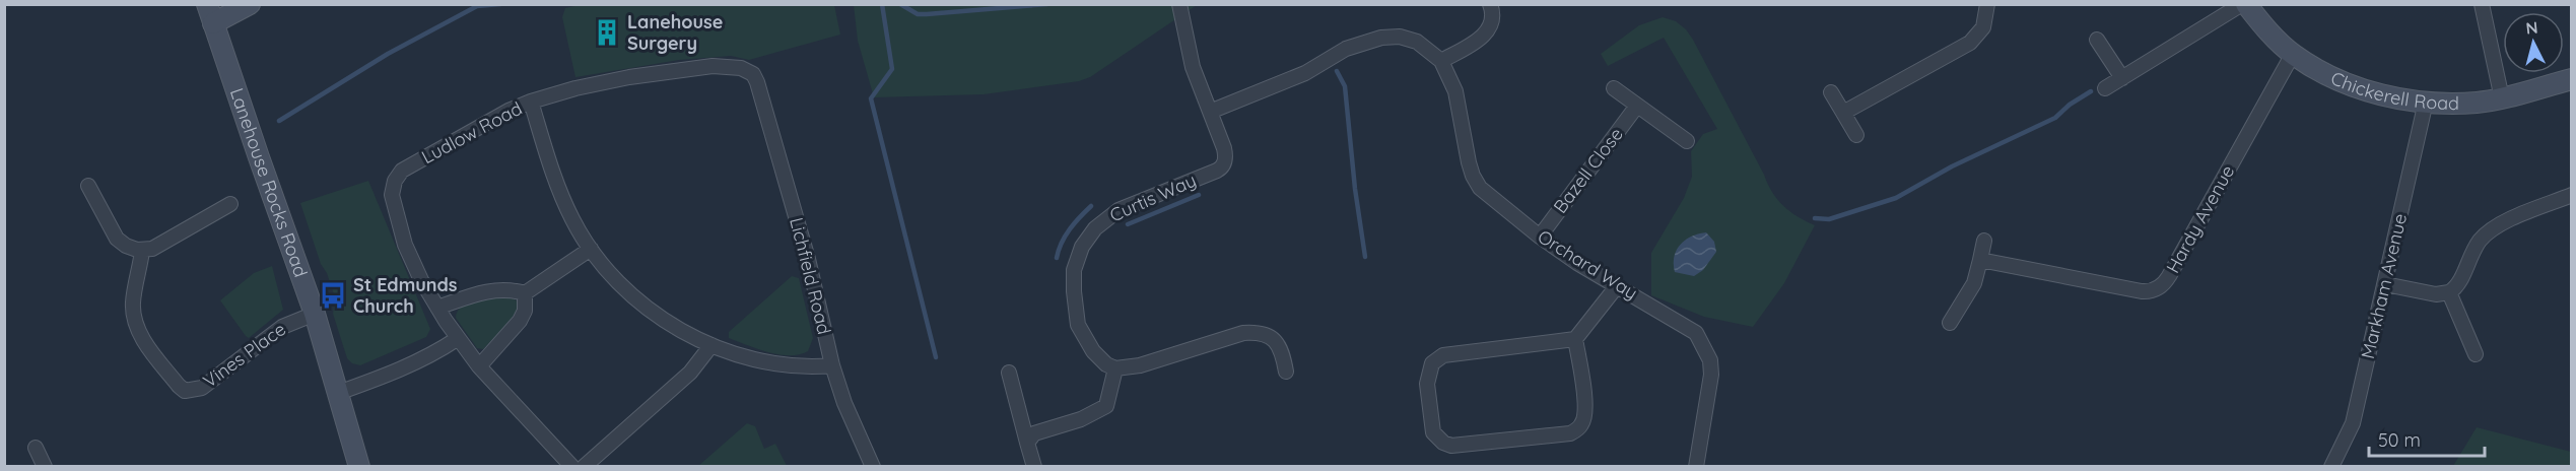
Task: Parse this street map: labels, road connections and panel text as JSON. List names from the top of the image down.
{
  "streets": {
    "main road": ["Chickerell Road", "Lanehouse Rocks Road"],
    "street": [
      "Ludlow Road",
      "Bazell Close",
      "Curtis Way",
      "Hardy Avenue",
      "Orchard Way",
      "Lichfield Road",
      "Markham Avenue",
      "Vines Place"
    ]
  },
  "crossings": [
    ["Chickerell Road", "Hardy Avenue"],
    ["Chickerell Road", "Markham Avenue"],
    ["Ludlow Road", "Lichfield Road"],
    ["Bazell Close", "Orchard Way"],
    ["Lanehouse Rocks Road", "Vines Place"],
    ["Curtis Way", "Orchard Way"]
  ],
  "places": {
    "building": ["Lanehouse Surgery"],
    "bus stop": ["St Edmunds Church"]
  },
  "scale_bar": "50 m",
  "north": "top"
}
